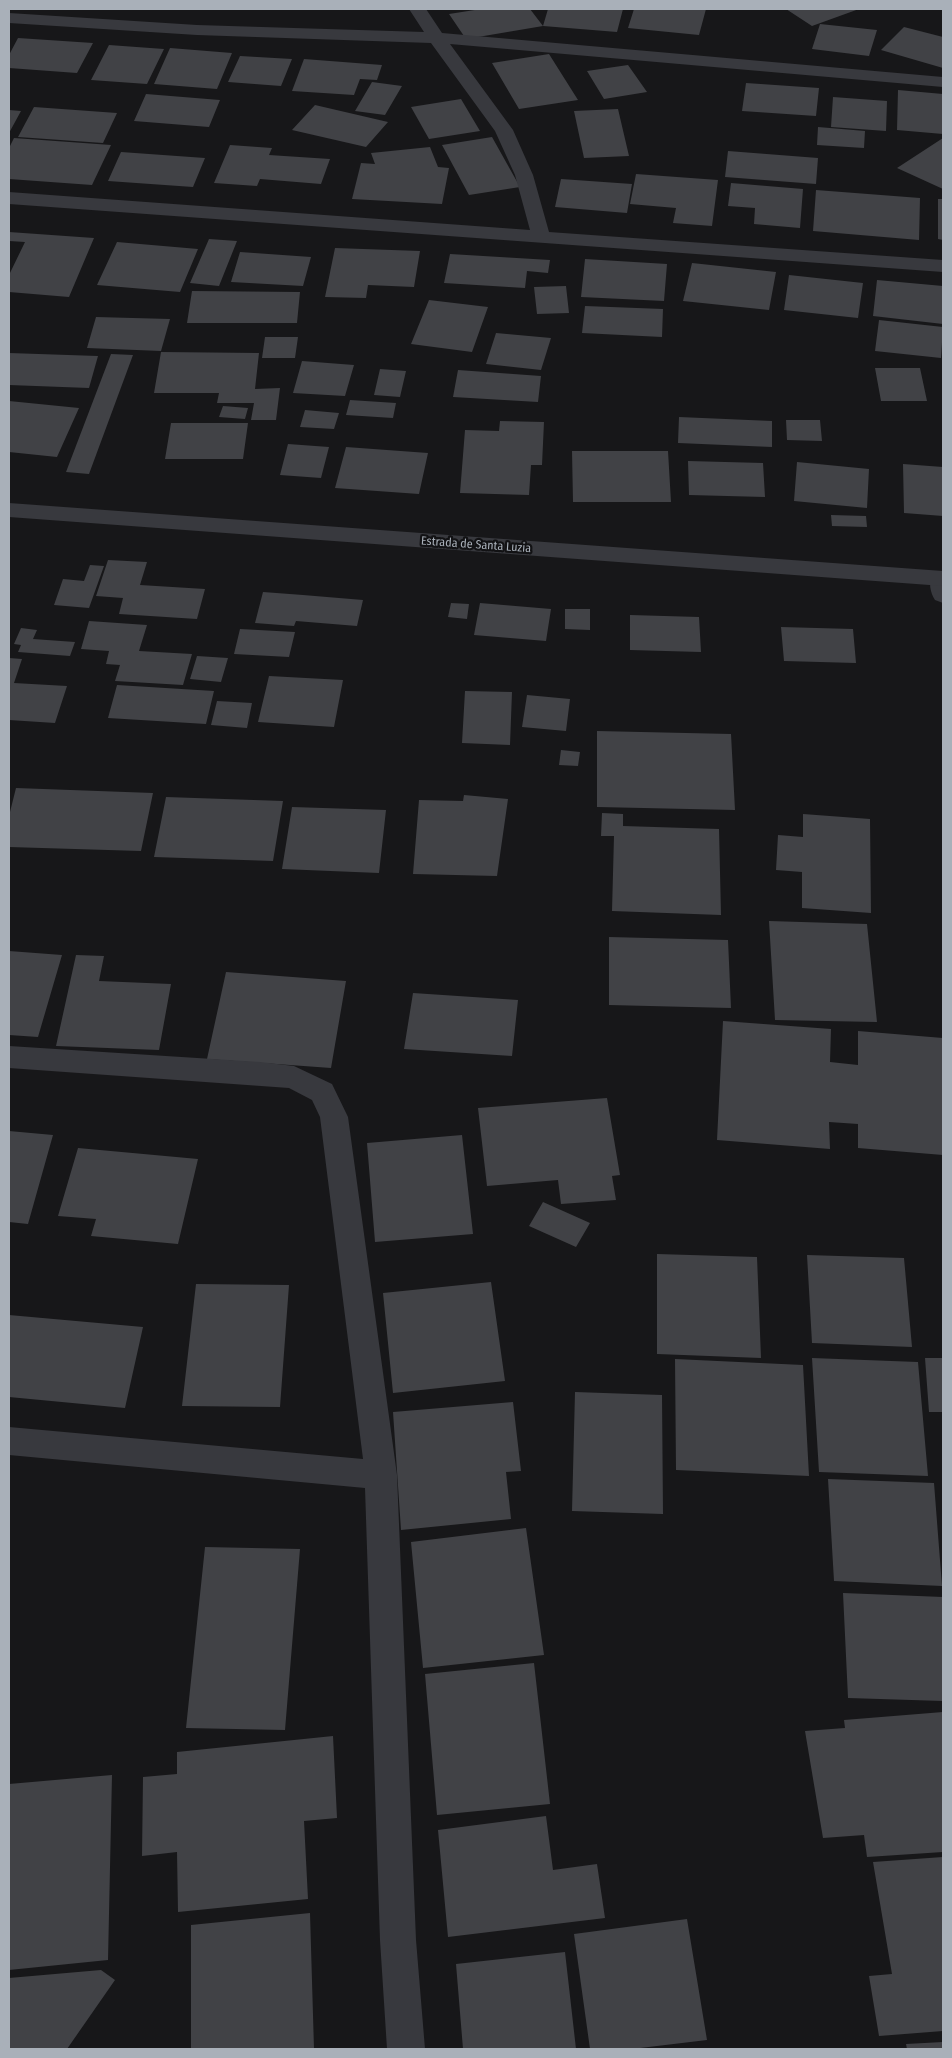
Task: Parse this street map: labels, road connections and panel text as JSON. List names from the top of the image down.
{
  "streets": {
    "street": ["Estrada de Santa Luzia"]
  }
}
